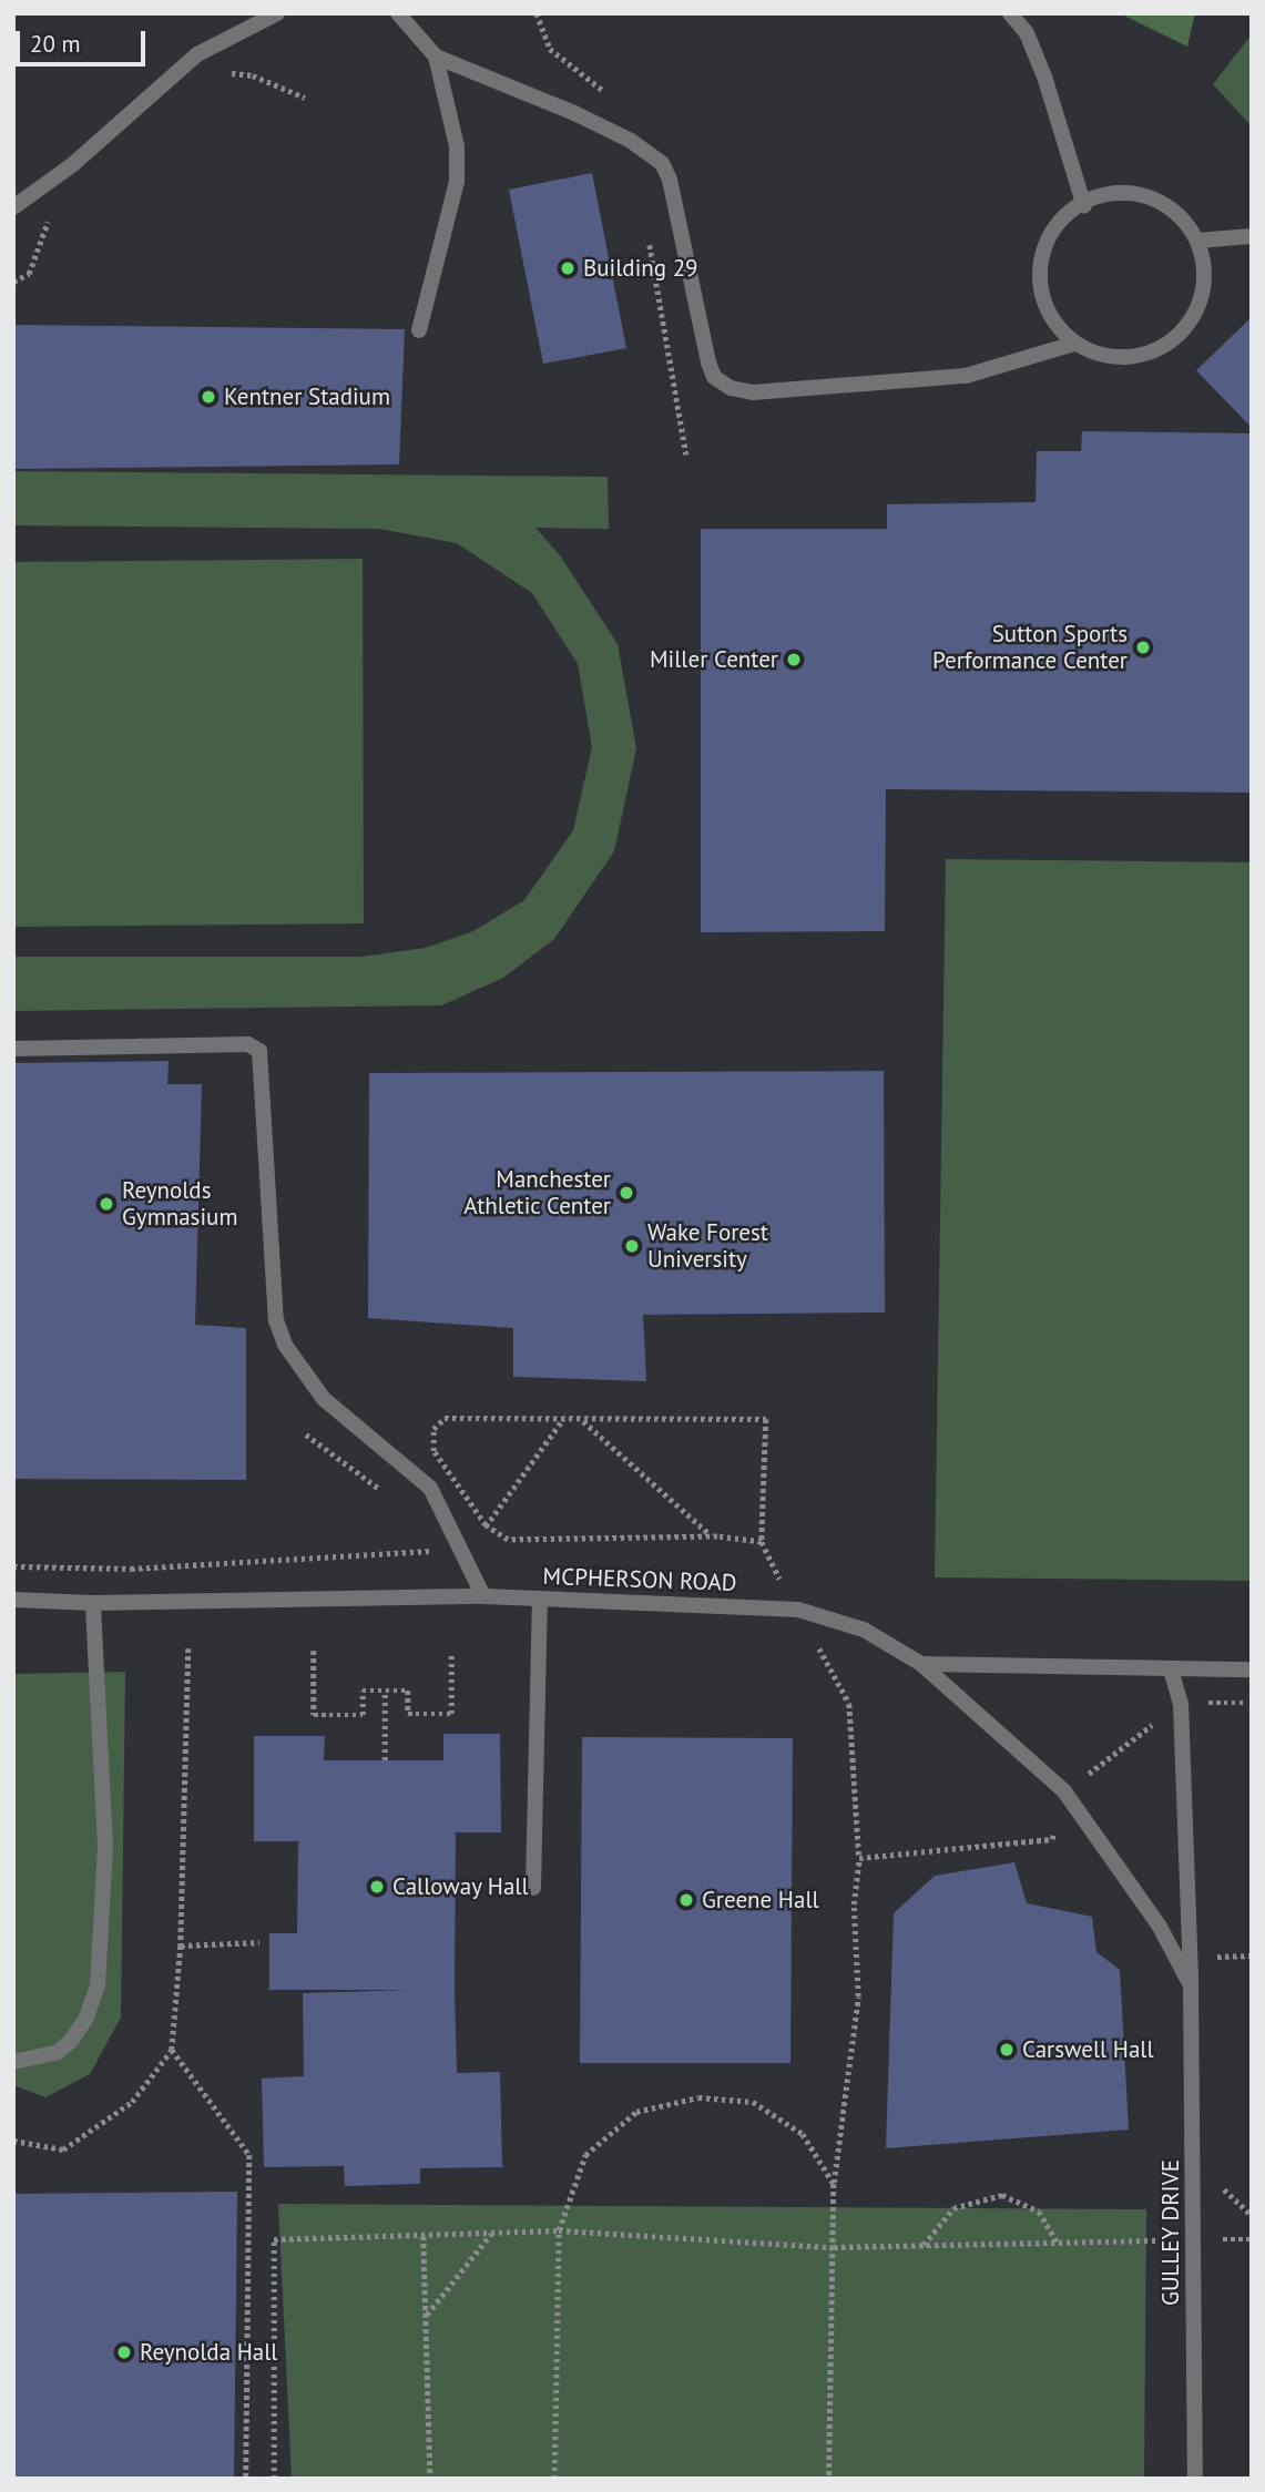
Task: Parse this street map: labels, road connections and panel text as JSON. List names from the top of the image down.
{
  "streets": {
    "street": ["MCPHERSON ROAD", "GULLEY DRIVE"]
  },
  "crossings": [
    ["MCPHERSON ROAD", "GULLEY DRIVE"]
  ],
  "places": [
    "Building 29",
    "Kentner Stadium",
    "Sutton Sports Performance Center",
    "Miller Center",
    "Manchester Athletic Center",
    "Reynolds Gymnasium",
    "Wake Forest University",
    "Calloway Hall",
    "Greene Hall",
    "Carswell Hall",
    "Reynolda Hall"
  ],
  "scale_bar": "20 m"
}
